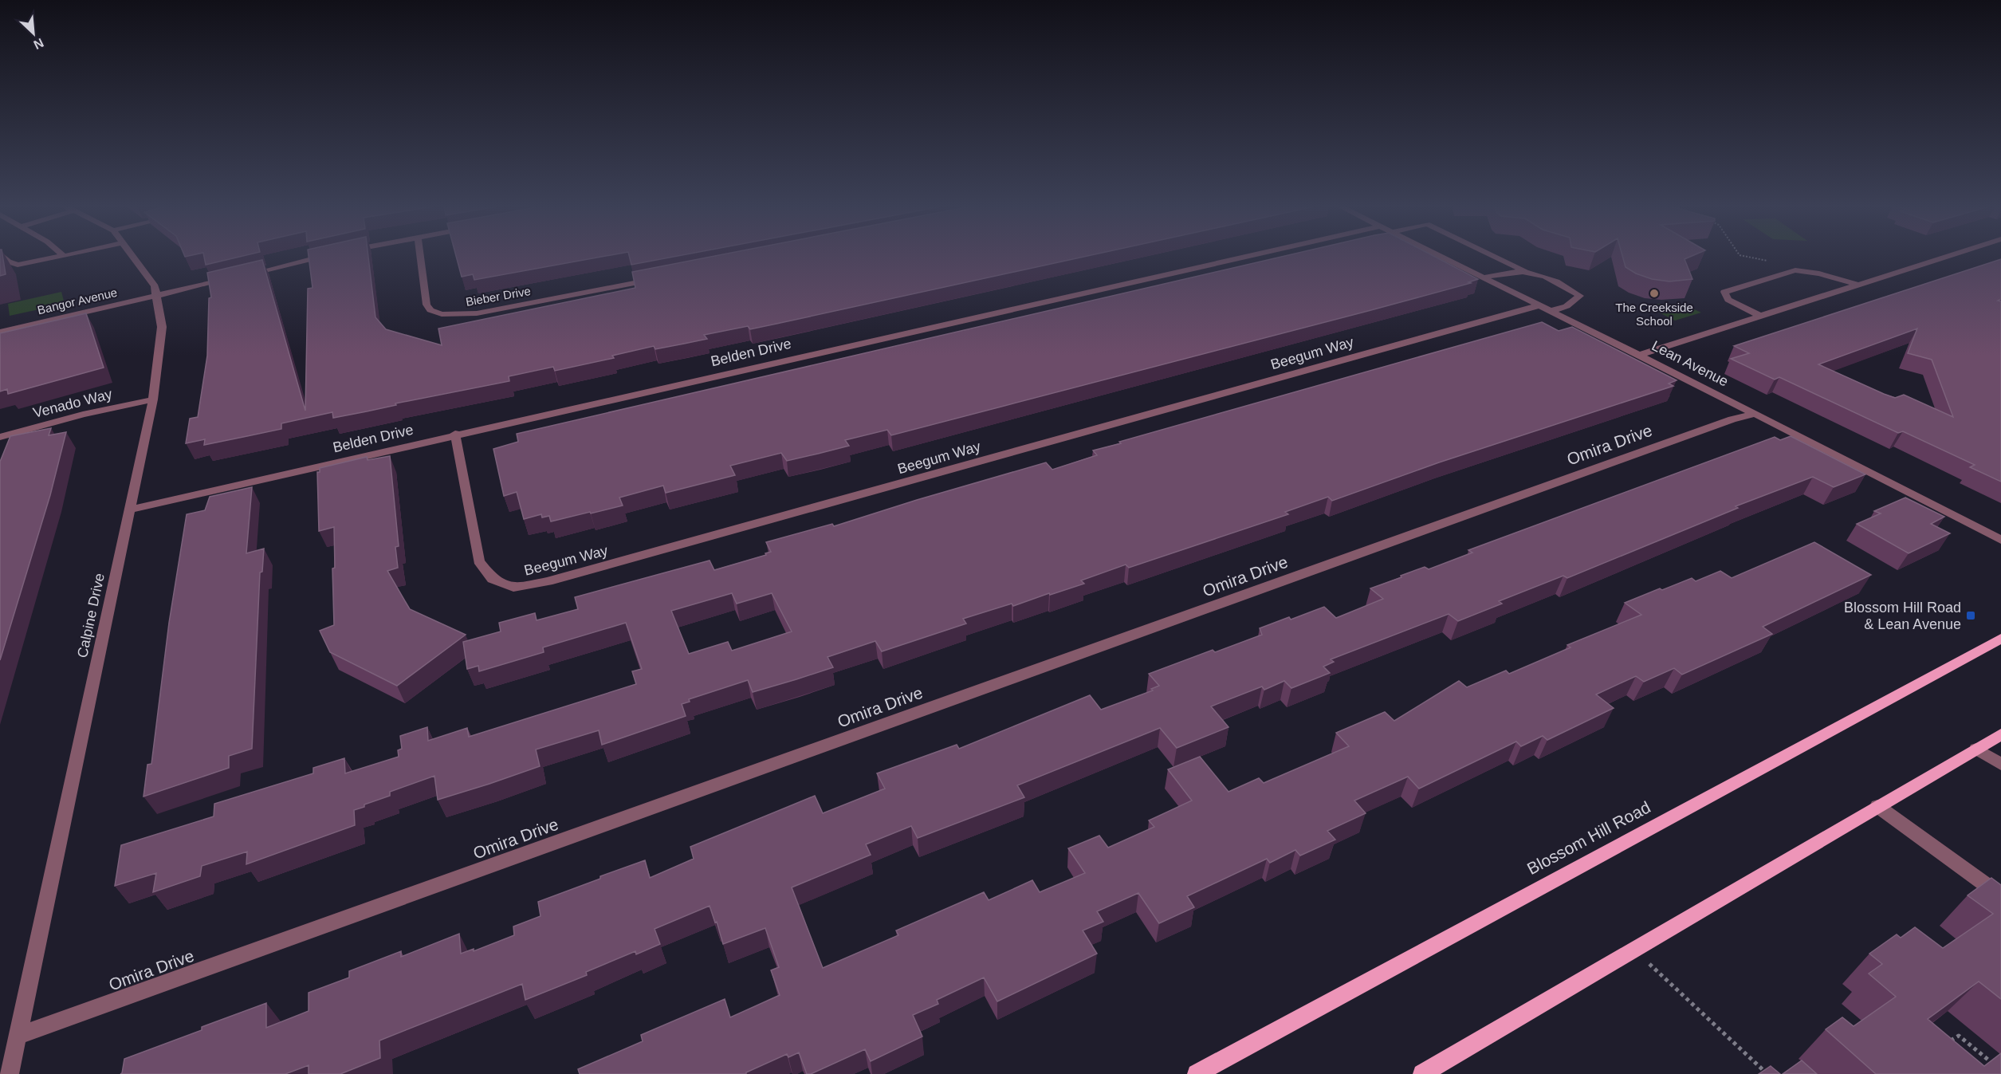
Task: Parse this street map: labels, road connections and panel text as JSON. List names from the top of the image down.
{
  "streets": {
    "main road": ["Blossom Hill Road"],
    "street": [
      "Bieber Drive",
      "Bangor Avenue",
      "Belden Drive",
      "Beegum Way",
      "Lean Avenue",
      "Venado Way",
      "Omira Drive",
      "Calpine Drive"
    ]
  },
  "crossings": [
    ["Bangor Avenue", "Calpine Drive"],
    ["Belden Drive", "Beegum Way"],
    ["Belden Drive", "Calpine Drive"],
    ["Beegum Way", "Lean Avenue"],
    ["Lean Avenue", "Omira Drive"],
    ["Venado Way", "Calpine Drive"],
    ["Omira Drive", "Calpine Drive"]
  ],
  "places": {
    "other": ["The Creekside School"],
    "transit": ["Blossom Hill Road & Lean Avenue"]
  },
  "north": "bottom right"
}
